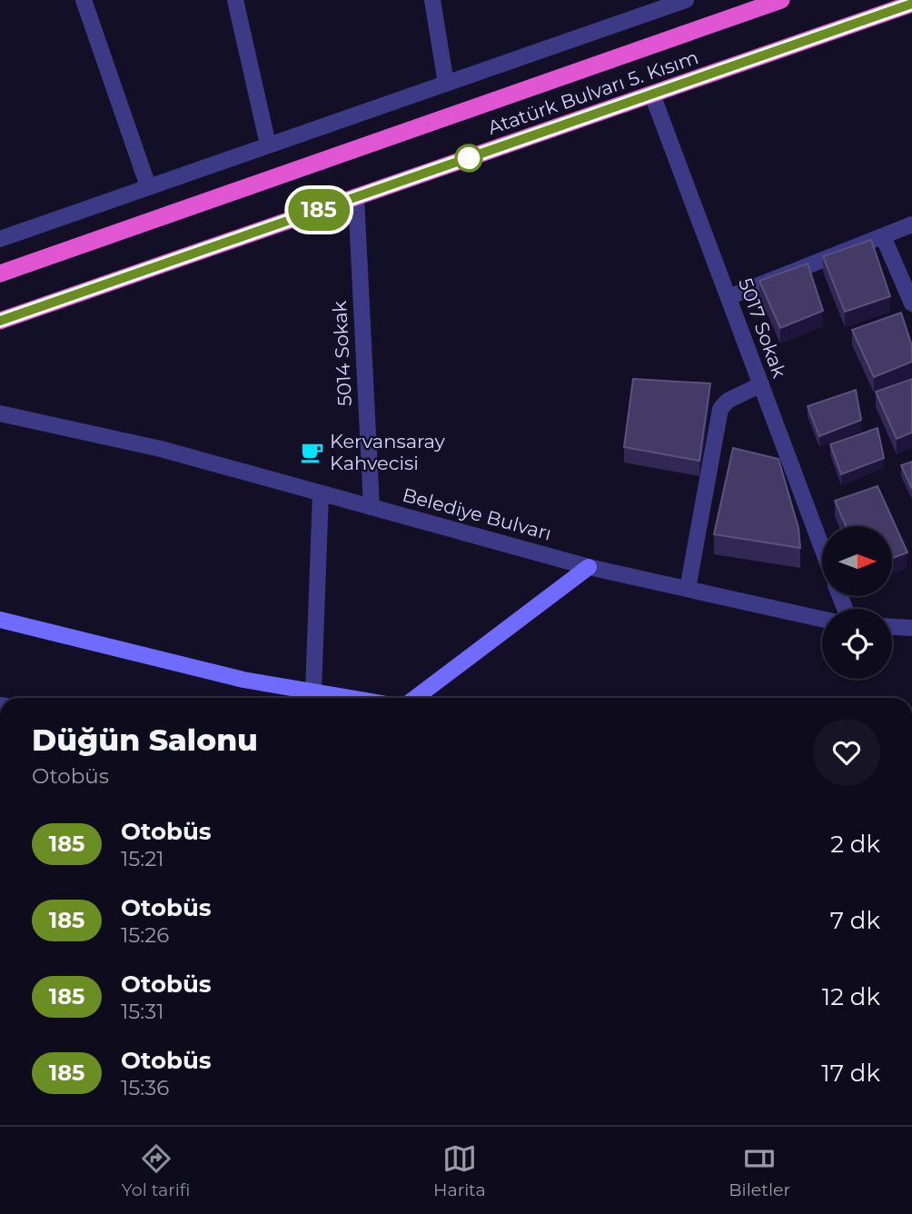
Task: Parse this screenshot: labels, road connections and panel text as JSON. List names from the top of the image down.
{
  "streets": {
    "highway": ["Atatürk Bulvarı 5. Kısım"],
    "street": ["5017 Sokak", "5014 Sokak", "Belediye Bulvarı"]
  },
  "crossings": [
    ["Atatürk Bulvarı 5. Kısım", "5017 Sokak"],
    ["Atatürk Bulvarı 5. Kısım", "5014 Sokak"],
    ["5014 Sokak", "Belediye Bulvarı"]
  ],
  "places": {
    "cafe": ["Kervansaray Kahvecisi"]
  },
  "lines": ["bus line 185"],
  "north": "right",
  "page": {
    "on_map": "185",
    "heading": ["Düğün Salonu", "Otobüs"],
    "list": [
      {
        "mark": "185",
        "name": "Otobüs",
        "note": "15:21",
        "value": "2 dk"
      },
      {
        "mark": "185",
        "name": "Otobüs",
        "note": "15:26",
        "value": "7 dk"
      },
      {
        "mark": "185",
        "name": "Otobüs",
        "note": "15:31",
        "value": "12 dk"
      },
      {
        "mark": "185",
        "name": "Otobüs",
        "note": "15:36",
        "value": "17 dk"
      }
    ],
    "tabs": ["Yol tarifi", "Harita", "Biletler"]
  }
}
